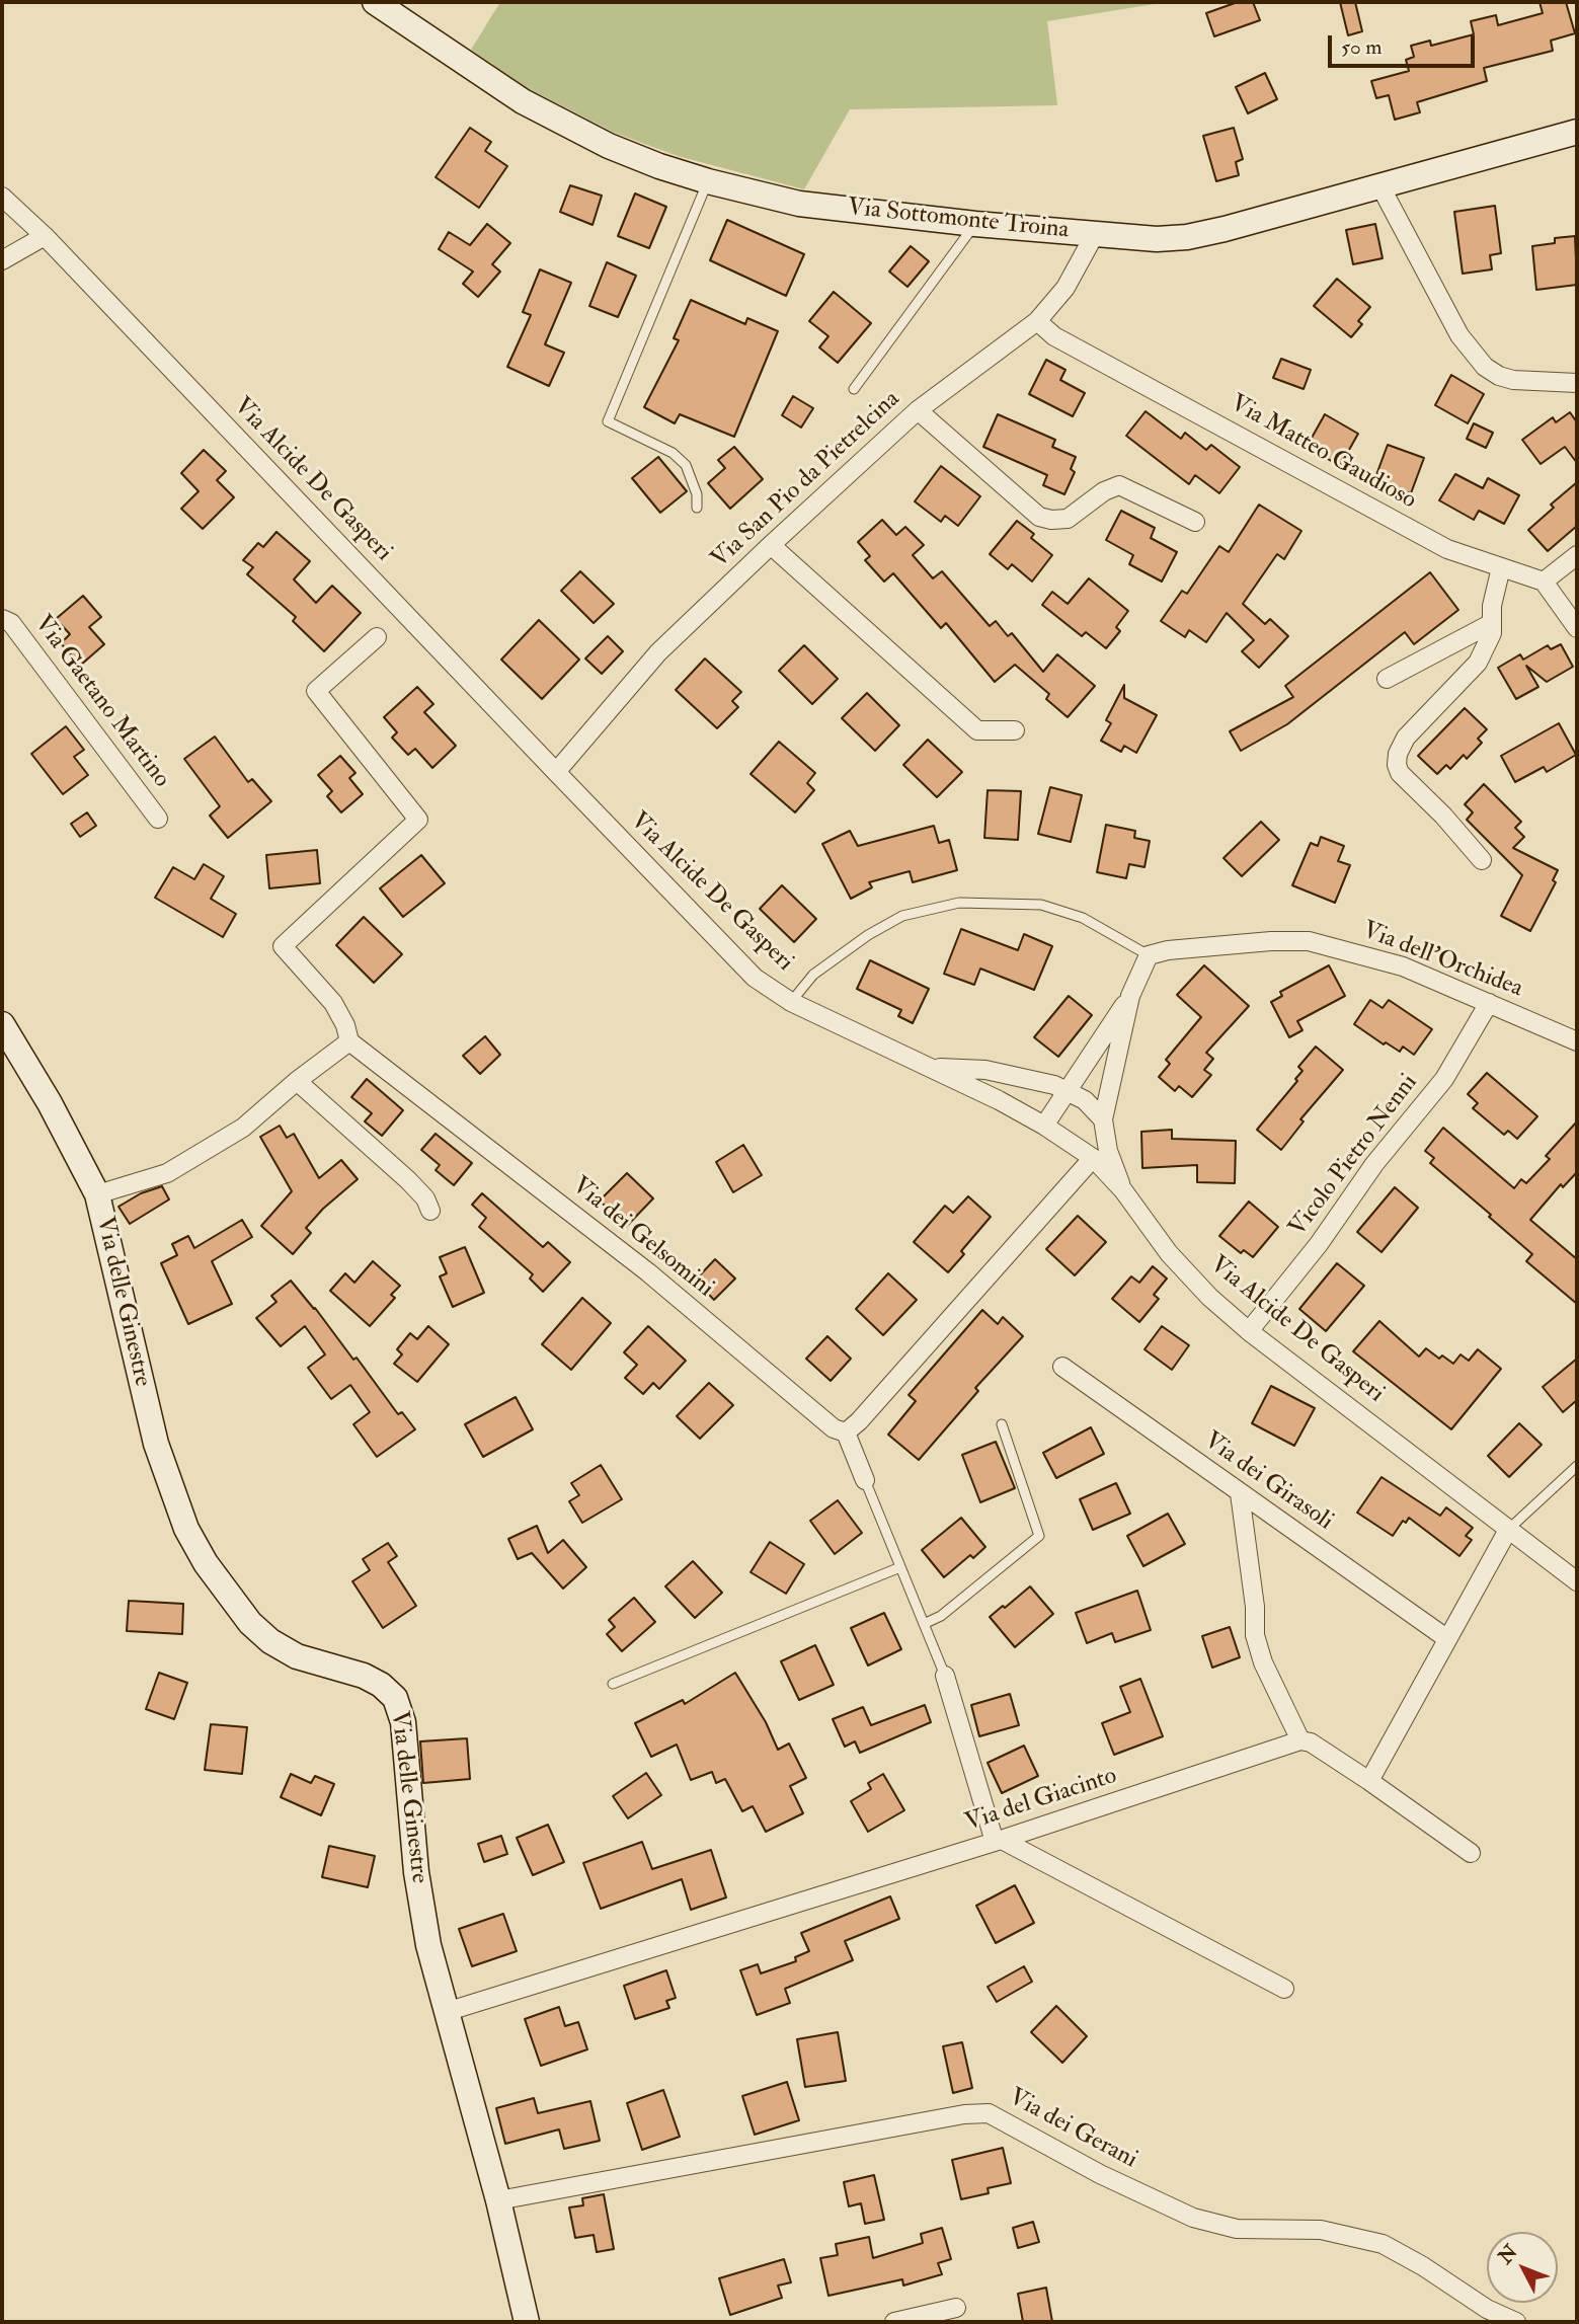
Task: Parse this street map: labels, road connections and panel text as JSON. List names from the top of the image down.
{
  "streets": {
    "street": [
      "Via Sottomonte Troina",
      "Via Matteo Gaudioso",
      "Via Alcide De Gasperi",
      "Via San Pio da Pietrelcina",
      "Via Gaetano Martino",
      "Via dell'Orchidea",
      "Vicolo Pietro Nenni",
      "Via dei Gelsomini",
      "Via delle Ginestre",
      "Via dei Girasoli",
      "Via del Giacinto",
      "Via dei Gerani"
    ]
  },
  "crossings": [
    ["Via Sottomonte Troina", "Via San Pio da Pietrelcina"],
    ["Via Matteo Gaudioso", "Via San Pio da Pietrelcina"],
    ["Via Alcide De Gasperi", "Via San Pio da Pietrelcina"],
    ["Via Alcide De Gasperi", "Vicolo Pietro Nenni"],
    ["Via dell'Orchidea", "Vicolo Pietro Nenni"],
    ["Via delle Ginestre", "Via del Giacinto"],
    ["Via delle Ginestre", "Via dei Gerani"]
  ],
  "scale_bar": "50 m",
  "north": "top left"
}
